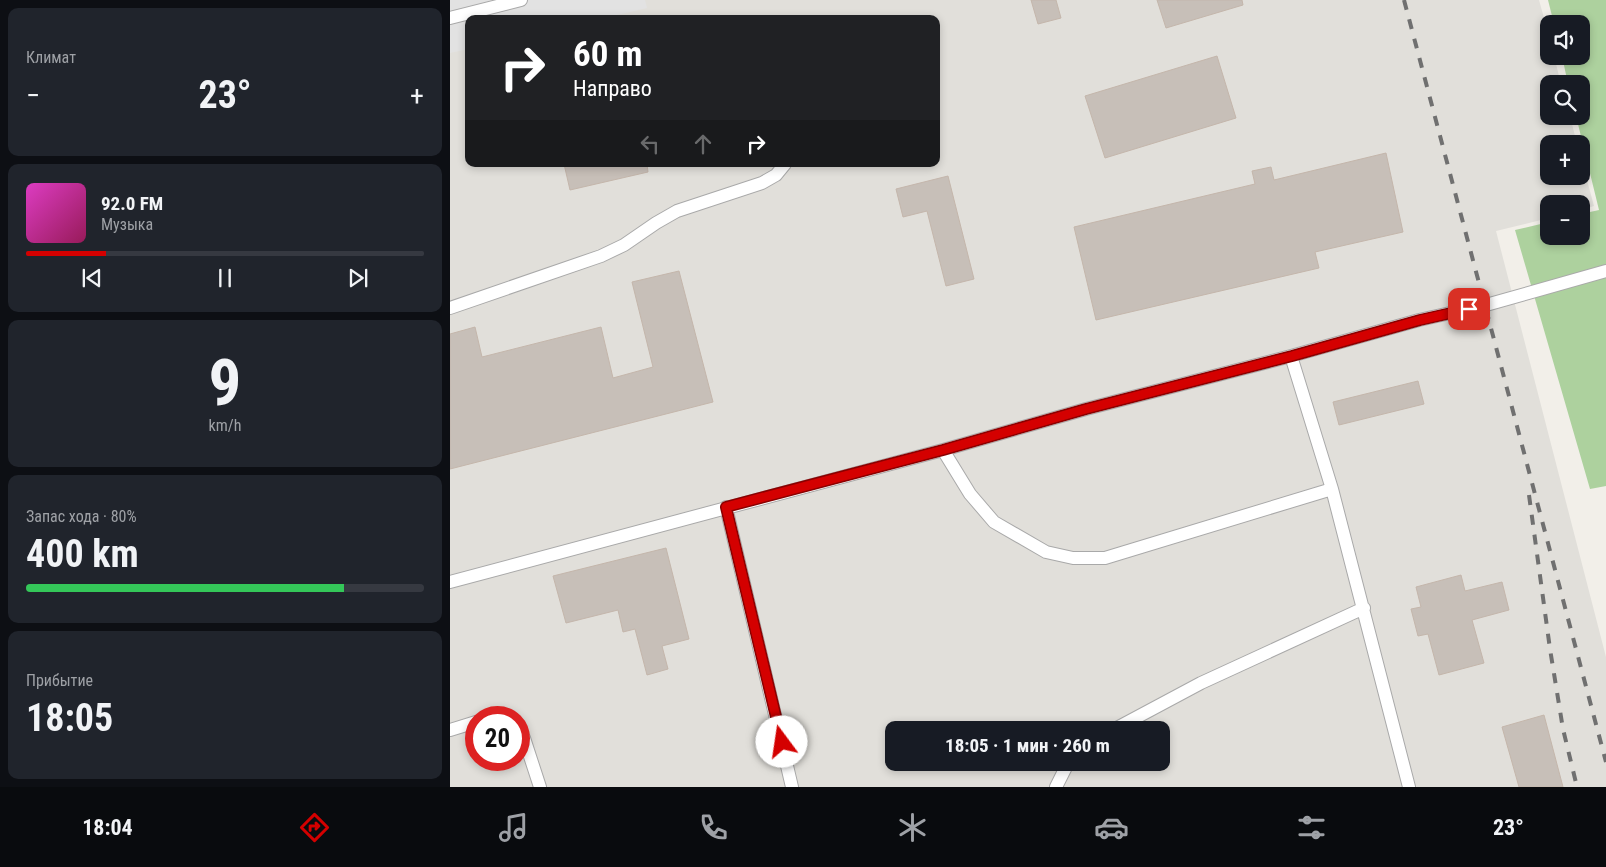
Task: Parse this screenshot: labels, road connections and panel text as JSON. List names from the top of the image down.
{
  "page": {
    "tile": [
      "Климат",
      ["9", "km/h"],
      ["Запас хода · 80%", "400 km"],
      ["Прибытие", "18:05"]
    ],
    "map_buttons": ["+", "−"],
    "turn": ["60 m", "Направо"],
    "heat": ["−", "23°", "+"],
    "song": ["92.0 FM", "Музыка"],
    "limit": "20",
    "trip": "18:05 · 1 мин · 260 m",
    "tabs": ["18:04", "23°"]
  }
}
